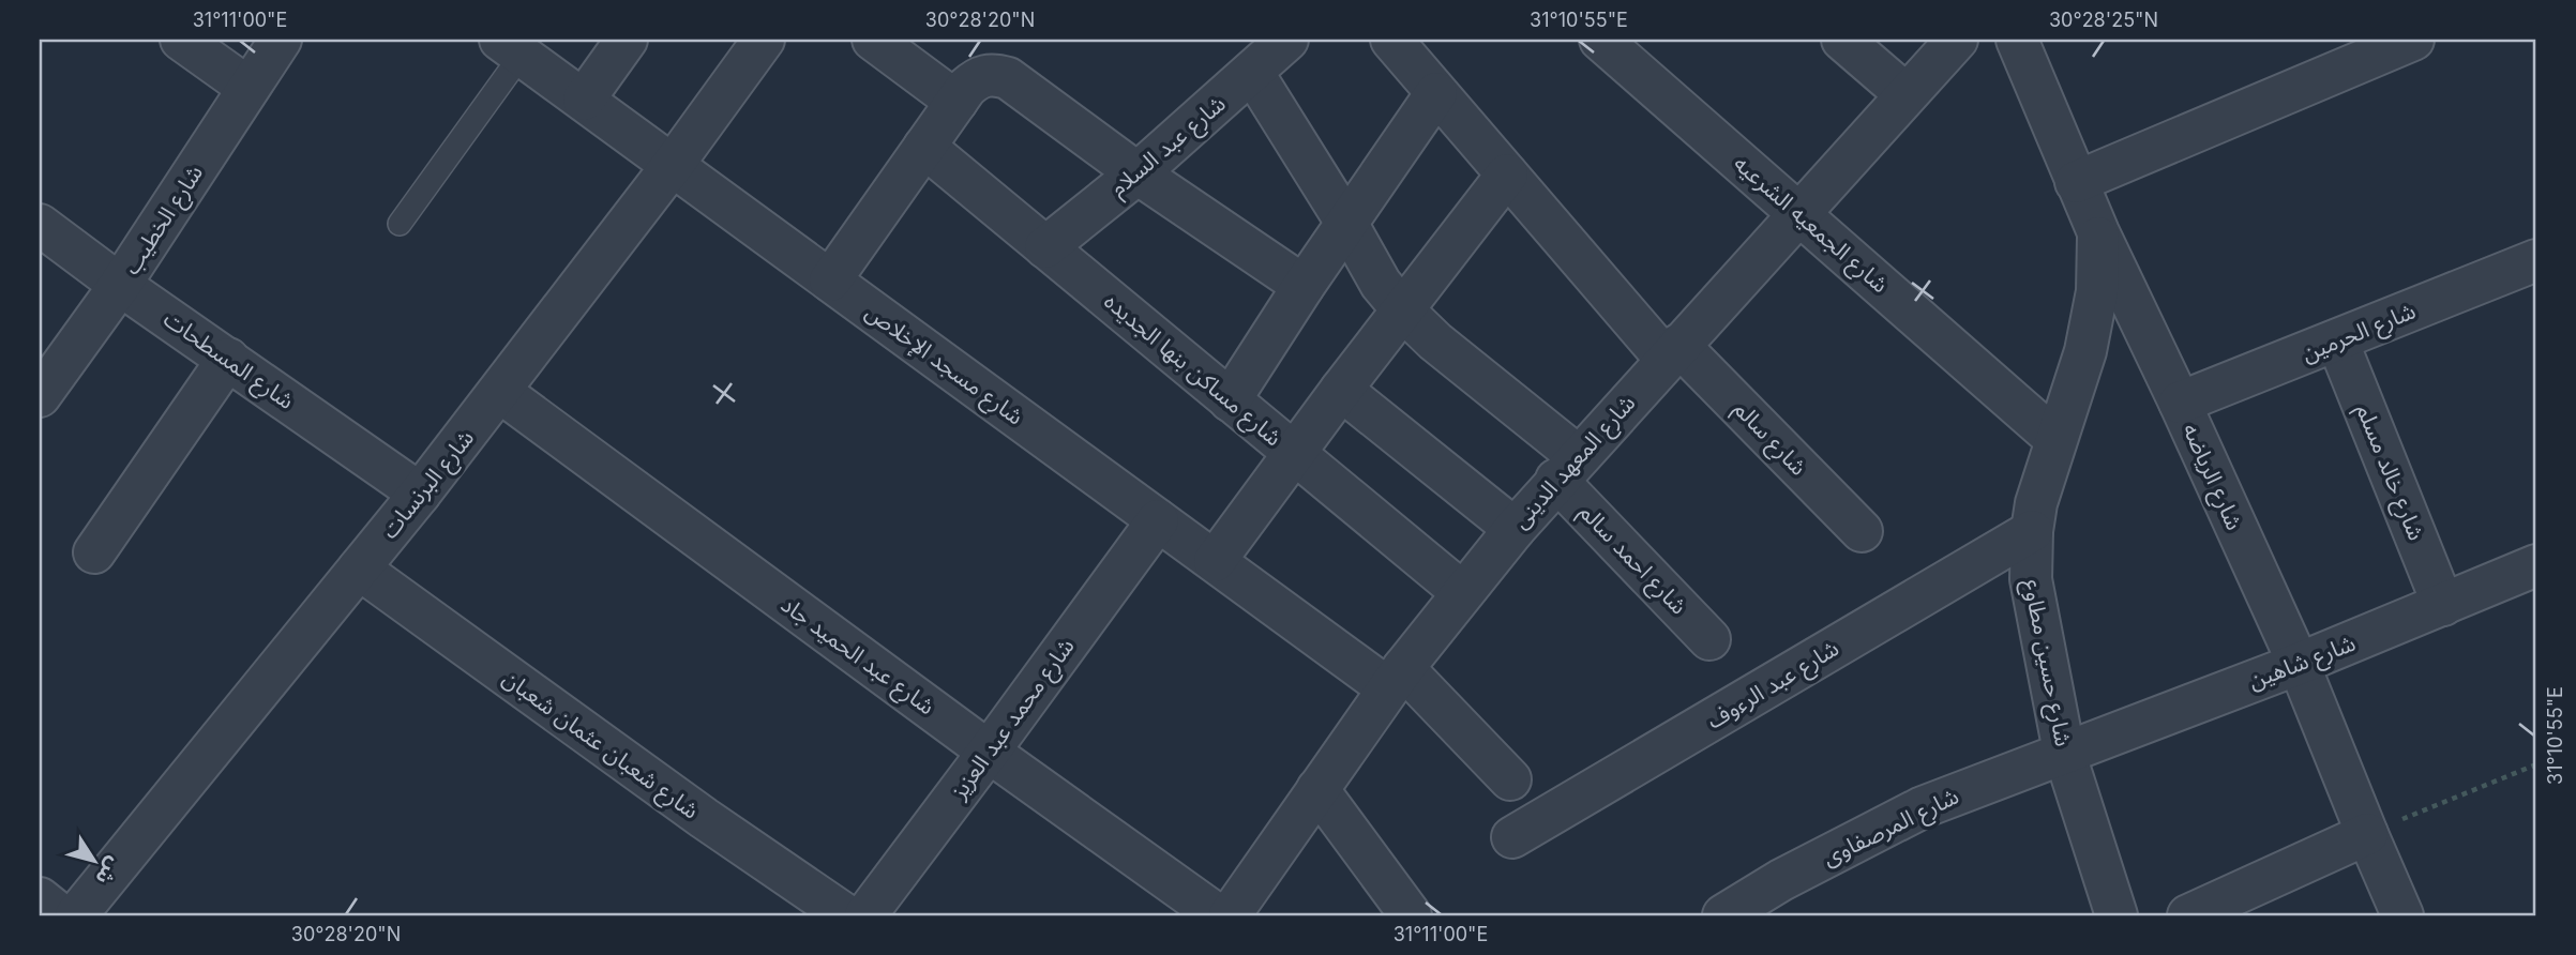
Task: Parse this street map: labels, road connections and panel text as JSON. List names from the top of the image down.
{
  "streets": {
    "street": [
      "شارع عبد السلام",
      "شارع الخطيب",
      "شارع الجمعيه الشرعيه",
      "شارع الحرمين",
      "شارع المسطحات",
      "شارع مسجد الإخلاص",
      "شارع مساكن بنها الجديده",
      "شارع سالم",
      "شارع المعهد الدينى",
      "شارع خالد مسلم",
      "شارع الرياضه",
      "شارع البرنسات",
      "شارع احمد سالم",
      "شارع عبد الحميد جاد",
      "شارع شاهين",
      "شارع حسين مطاوع",
      "شارع عبد الرءوف",
      "شارع محمد عبد العزيز",
      "شارع شعبان عثمان شعبان",
      "شارع المرصفاوى"
    ]
  },
  "crossings": [
    ["شارع عبد السلام", "شارع مساكن بنها الجديده"],
    ["شارع عبد السلام", "شارع احمد سالم"],
    ["شارع الخطيب", "شارع المسطحات"],
    ["شارع الجمعيه الشرعيه", "شارع المعهد الدينى"],
    ["شارع الجمعيه الشرعيه", "شارع حسين مطاوع"],
    ["شارع الحرمين", "شارع خالد مسلم"],
    ["شارع الحرمين", "شارع الرياضه"],
    ["شارع المسطحات", "شارع البرنسات"],
    ["شارع مسجد الإخلاص", "شارع المعهد الدينى"],
    ["شارع مسجد الإخلاص", "شارع البرنسات"],
    ["شارع مسجد الإخلاص", "شارع محمد عبد العزيز"],
    ["شارع مساكن بنها الجديده", "شارع المعهد الدينى"],
    ["شارع سالم", "شارع المعهد الدينى"],
    ["شارع المعهد الدينى", "شارع احمد سالم"],
    ["شارع خالد مسلم", "شارع شاهين"],
    ["شارع الرياضه", "شارع شاهين"],
    ["شارع الرياضه", "شارع حسين مطاوع"],
    ["شارع البرنسات", "شارع عبد الحميد جاد"],
    ["شارع البرنسات", "شارع شعبان عثمان شعبان"],
    ["شارع عبد الحميد جاد", "شارع محمد عبد العزيز"],
    ["شارع شاهين", "شارع حسين مطاوع"],
    ["شارع شاهين", "شارع المرصفاوى"],
    ["شارع حسين مطاوع", "شارع عبد الرءوف"],
    ["شارع حسين مطاوع", "شارع المرصفاوى"]
  ],
  "north": "bottom right",
  "coordinates": [
    "31°11'00\"E",
    "30°28'20\"N",
    "31°10'55\"E",
    "30°28'25\"N"
  ]
}
